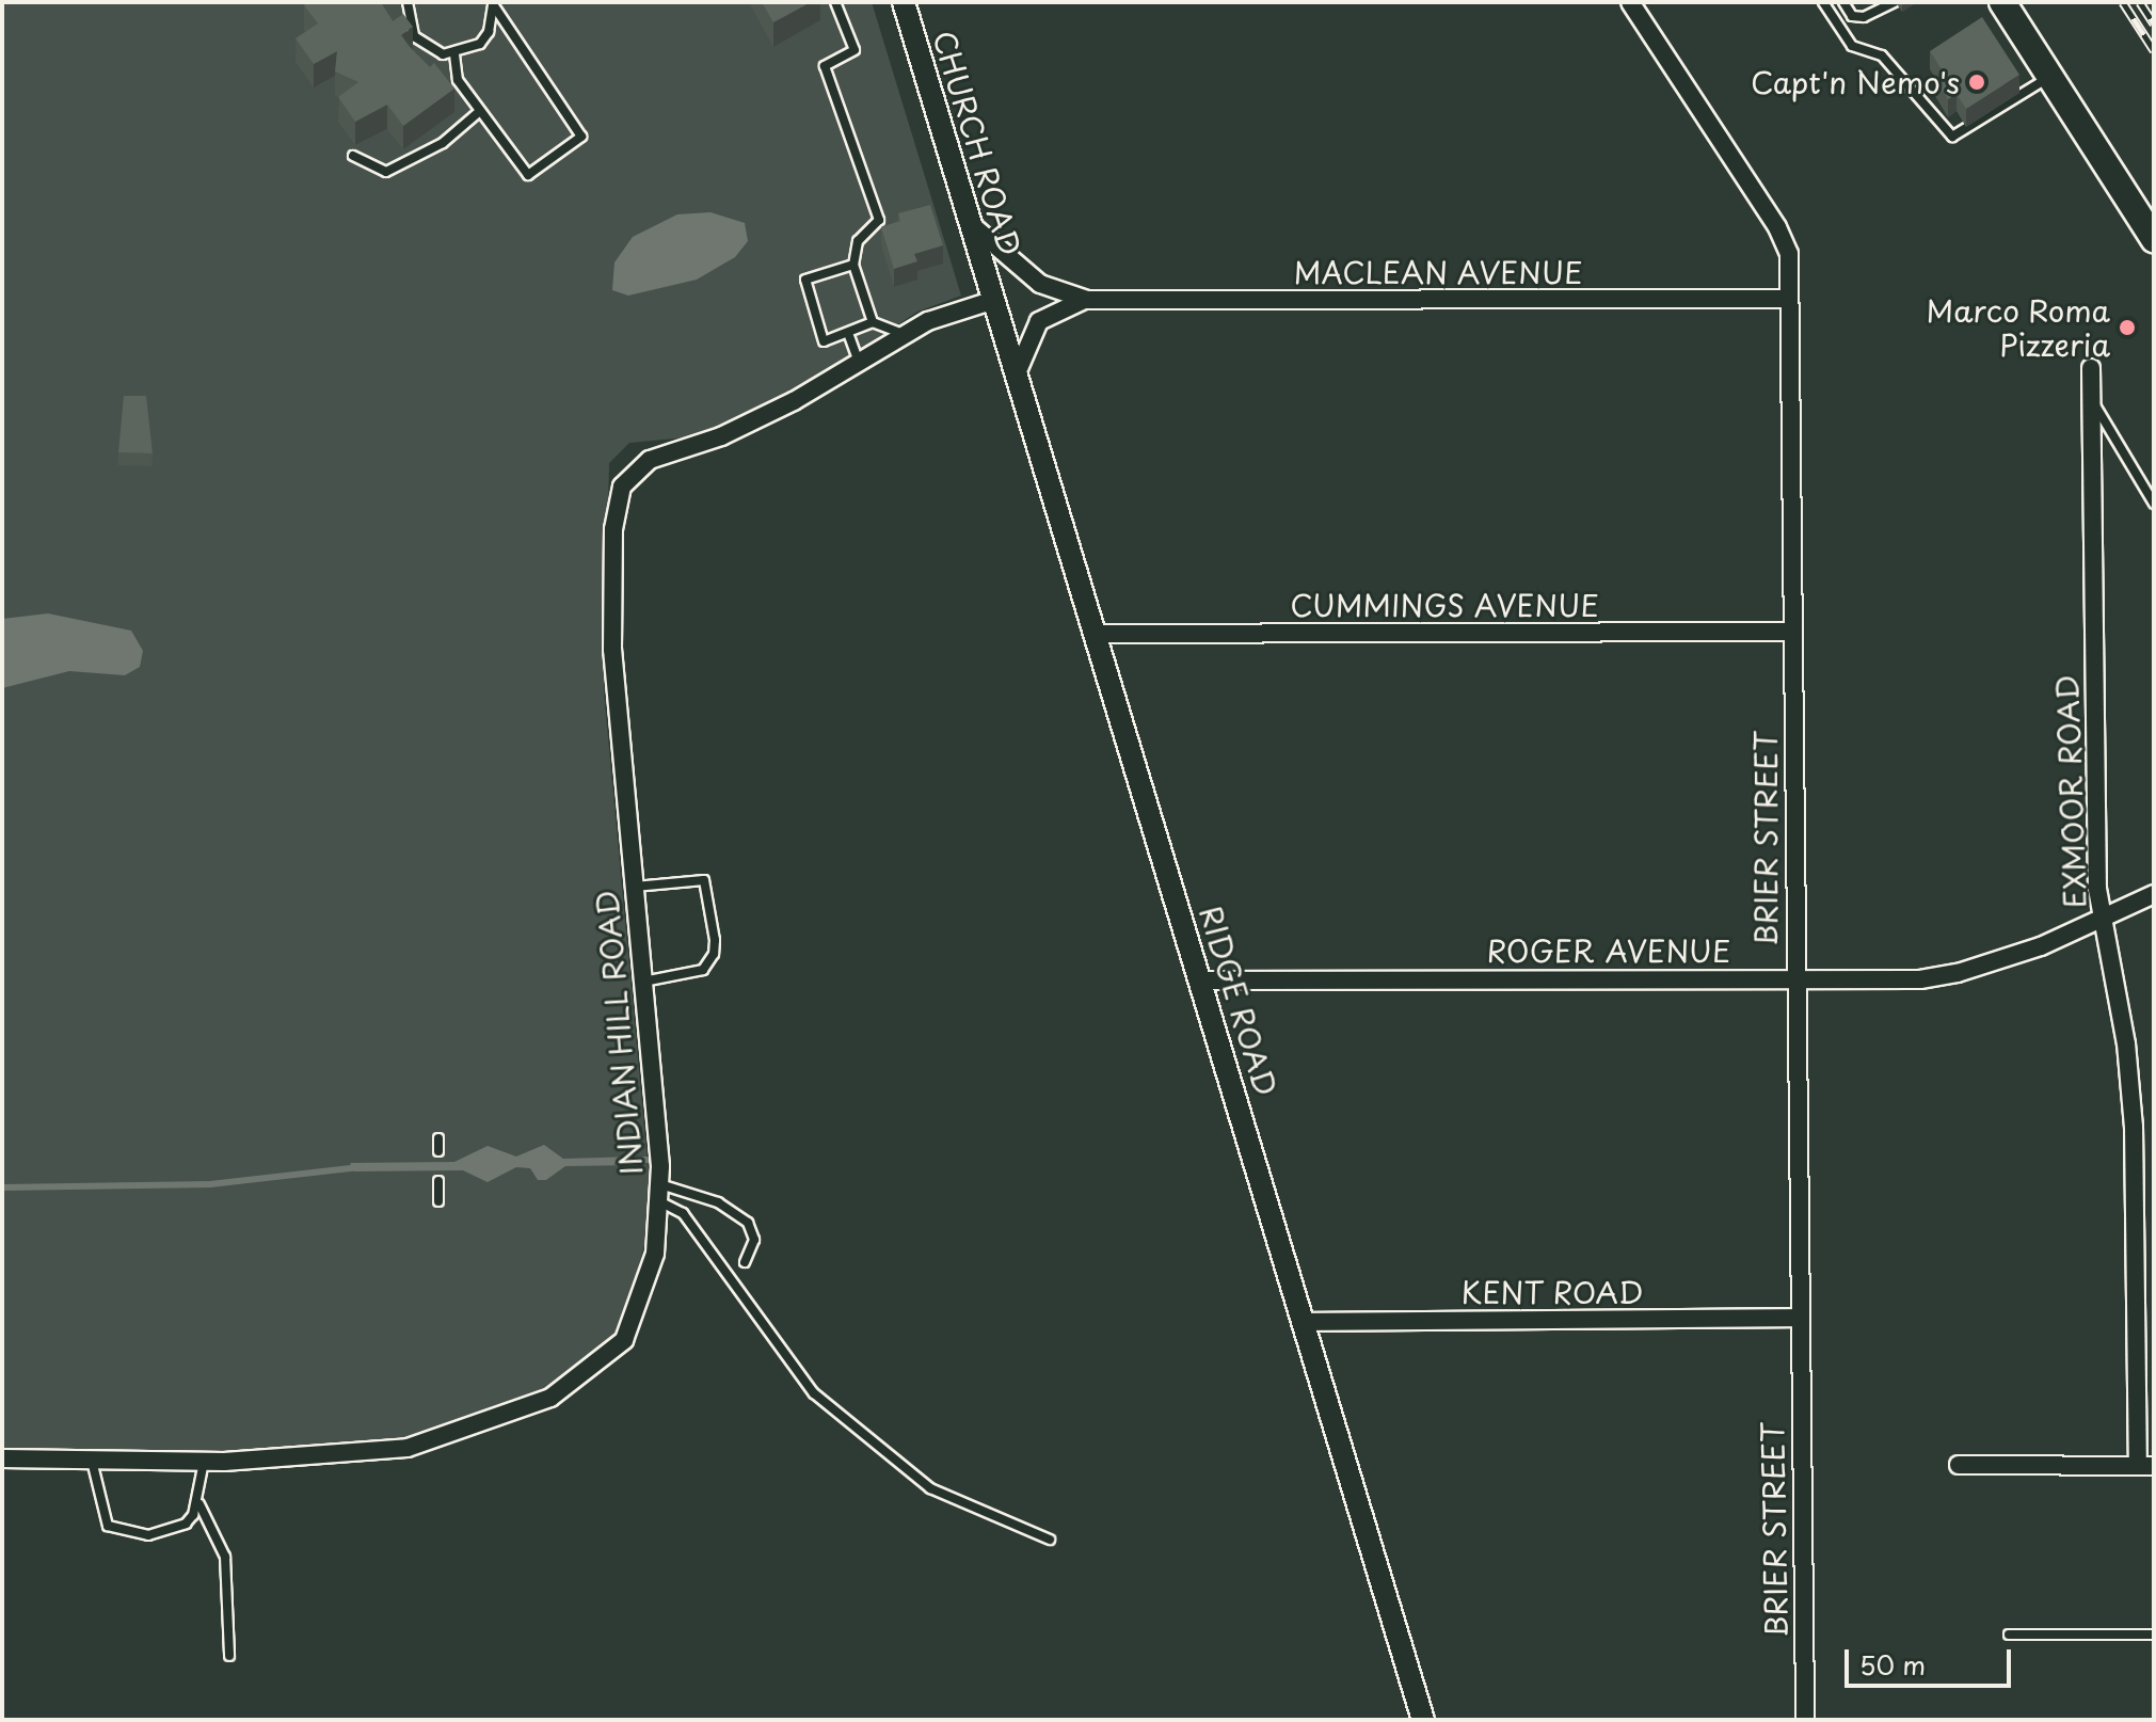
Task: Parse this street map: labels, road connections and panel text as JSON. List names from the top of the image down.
{
  "streets": {
    "street": [
      "CHURCH ROAD",
      "MACLEAN AVENUE",
      "CUMMINGS AVENUE",
      "EXMOOR ROAD",
      "BRIER STREET",
      "ROGER AVENUE",
      "RIDGE ROAD",
      "INDIAN HILL ROAD",
      "KENT ROAD"
    ]
  },
  "crossings": [
    ["CHURCH ROAD", "MACLEAN AVENUE"],
    ["CHURCH ROAD", "RIDGE ROAD"],
    ["CHURCH ROAD", "INDIAN HILL ROAD"],
    ["MACLEAN AVENUE", "BRIER STREET"],
    ["MACLEAN AVENUE", "RIDGE ROAD"],
    ["CUMMINGS AVENUE", "BRIER STREET"],
    ["CUMMINGS AVENUE", "RIDGE ROAD"],
    ["EXMOOR ROAD", "ROGER AVENUE"],
    ["BRIER STREET", "ROGER AVENUE"],
    ["BRIER STREET", "KENT ROAD"],
    ["ROGER AVENUE", "RIDGE ROAD"],
    ["RIDGE ROAD", "INDIAN HILL ROAD"],
    ["RIDGE ROAD", "KENT ROAD"]
  ],
  "places": ["Capt'n Nemo's", "Marco Roma Pizzeria"],
  "scale_bar": "50 m"
}
